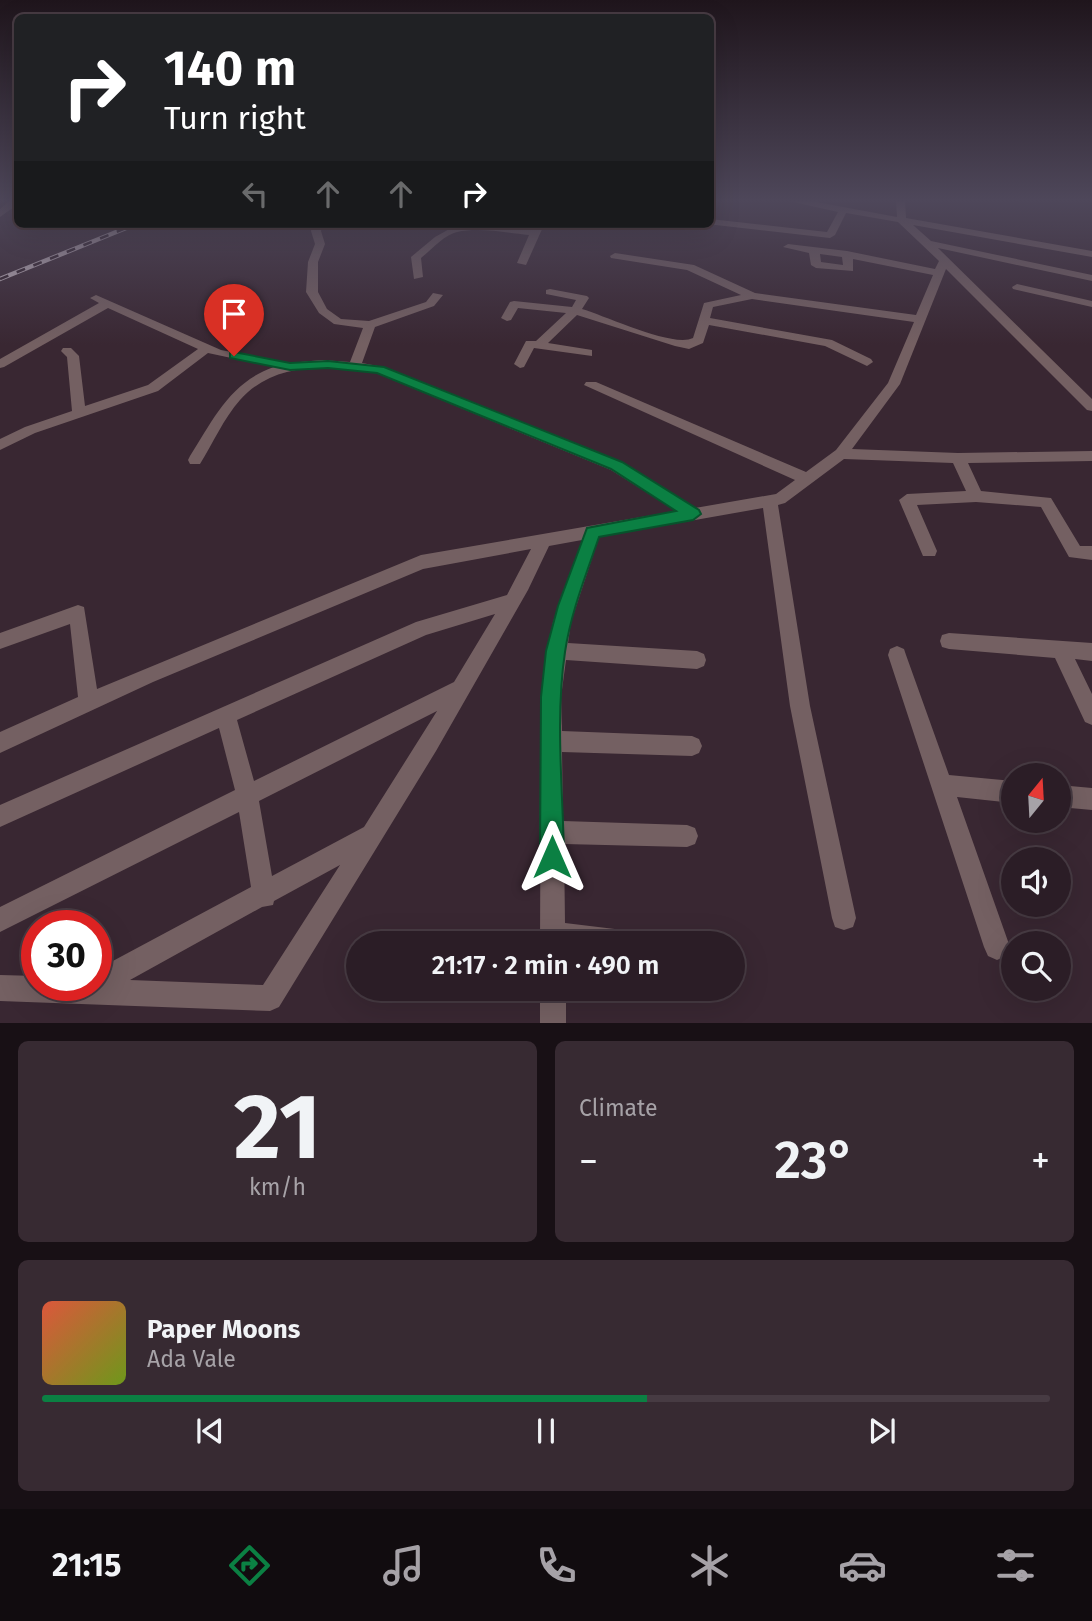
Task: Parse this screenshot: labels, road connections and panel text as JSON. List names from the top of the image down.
{
  "north": "top",
  "page": {
    "turn": ["140 m", "Turn right"],
    "limit": "30",
    "trip": "21:17 · 2 min · 490 m",
    "tile": [
      ["21", "km/h"],
      "Climate"
    ],
    "heat": ["−", "23°", "+"],
    "song": ["Paper Moons", "Ada Vale"],
    "tabs": "21:15"
  }
}
